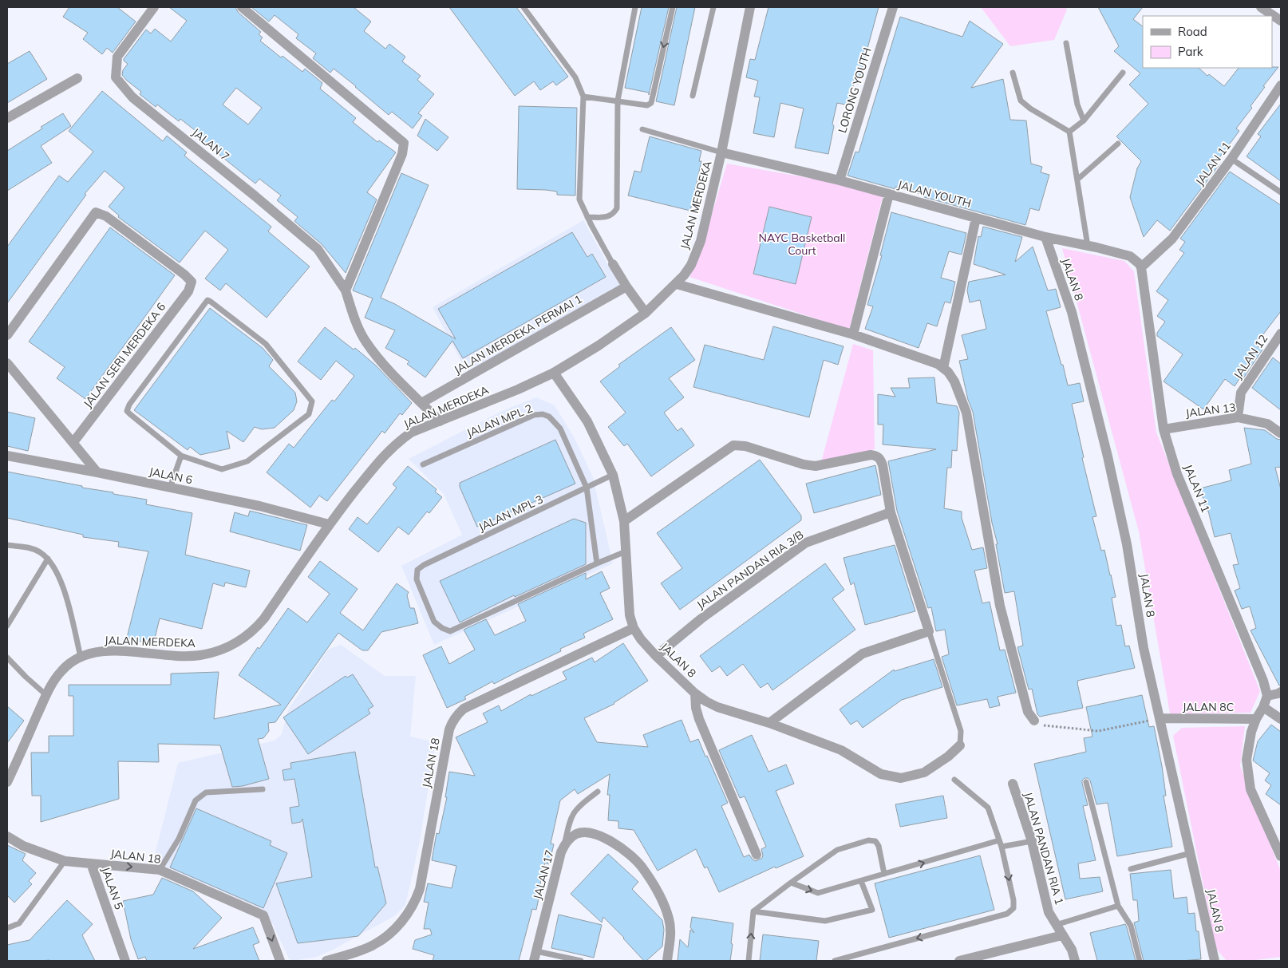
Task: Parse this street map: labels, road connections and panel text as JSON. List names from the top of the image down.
{
  "streets": {
    "street": [
      "LORONG YOUTH",
      "JALAN 7",
      "JALAN 11",
      "JALAN YOUTH",
      "JALAN MERDEKA",
      "JALAN 8",
      "JALAN MERDEKA PERMAI 1",
      "JALAN SERI MERDEKA 6",
      "JALAN 12",
      "JALAN 13",
      "JALAN 6",
      "JALAN PANDAN RIA 3/B",
      "JALAN 8C",
      "JALAN 18",
      "JALAN PANDAN RIA 1",
      "JALAN 17",
      "JALAN 5"
    ],
    "lane": ["JALAN MPL 2", "JALAN MPL 3"]
  },
  "crossings": [
    ["LORONG YOUTH", "JALAN YOUTH"],
    ["JALAN 7", "JALAN MERDEKA"],
    ["JALAN 7", "JALAN MERDEKA PERMAI 1"],
    ["JALAN 11", "JALAN YOUTH"],
    ["JALAN 11", "JALAN 13"],
    ["JALAN YOUTH", "JALAN MERDEKA"],
    ["JALAN YOUTH", "JALAN 8"],
    ["JALAN MERDEKA", "JALAN 8"],
    ["JALAN MERDEKA", "JALAN 6"],
    ["JALAN 8", "JALAN MPL 3"],
    ["JALAN 8", "JALAN PANDAN RIA 3/B"],
    ["JALAN 8", "JALAN 8C"],
    ["JALAN 8", "JALAN 18"],
    ["JALAN 12", "JALAN 13"],
    ["JALAN MPL 2", "JALAN MPL 3"],
    ["JALAN 18", "JALAN 5"]
  ],
  "parks": ["NAYC Basketball Court"],
  "legend": ["Road", "Park"]
}
